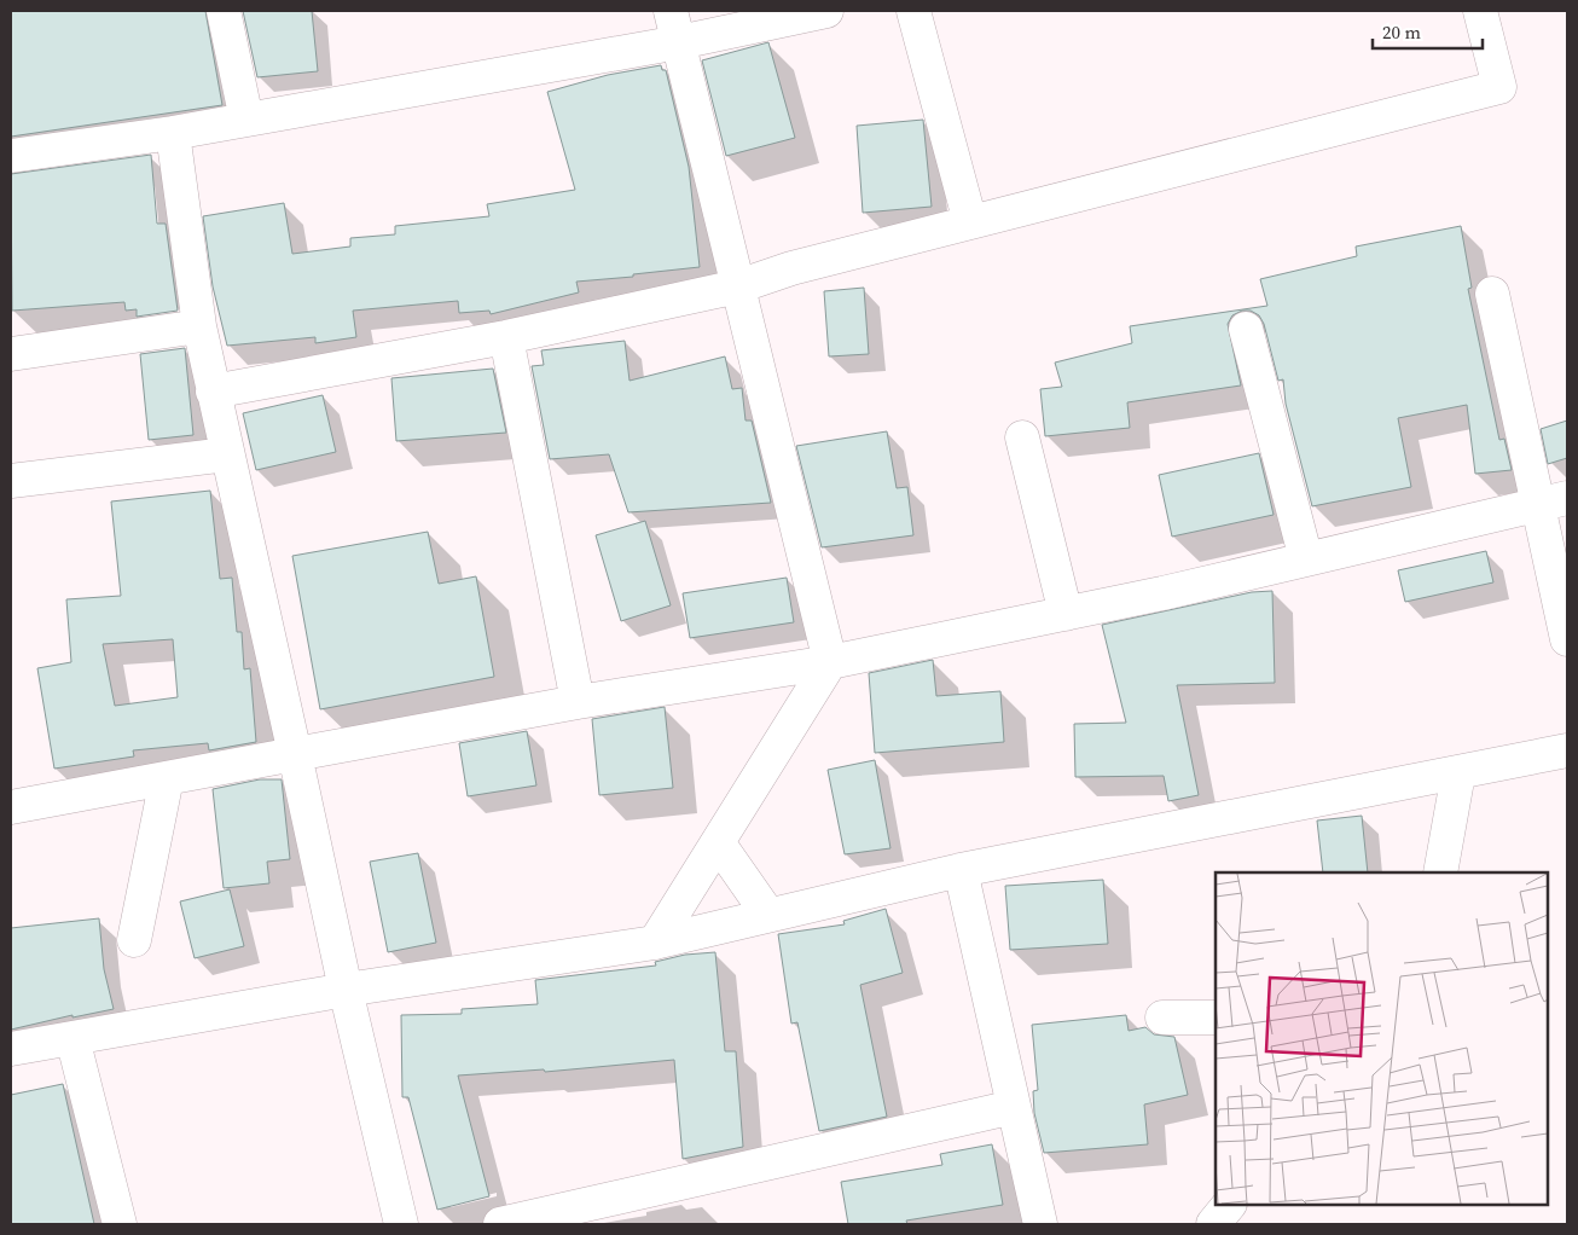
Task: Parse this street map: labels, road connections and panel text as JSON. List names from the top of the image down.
{
  "scale_bar": "20 m"
}
